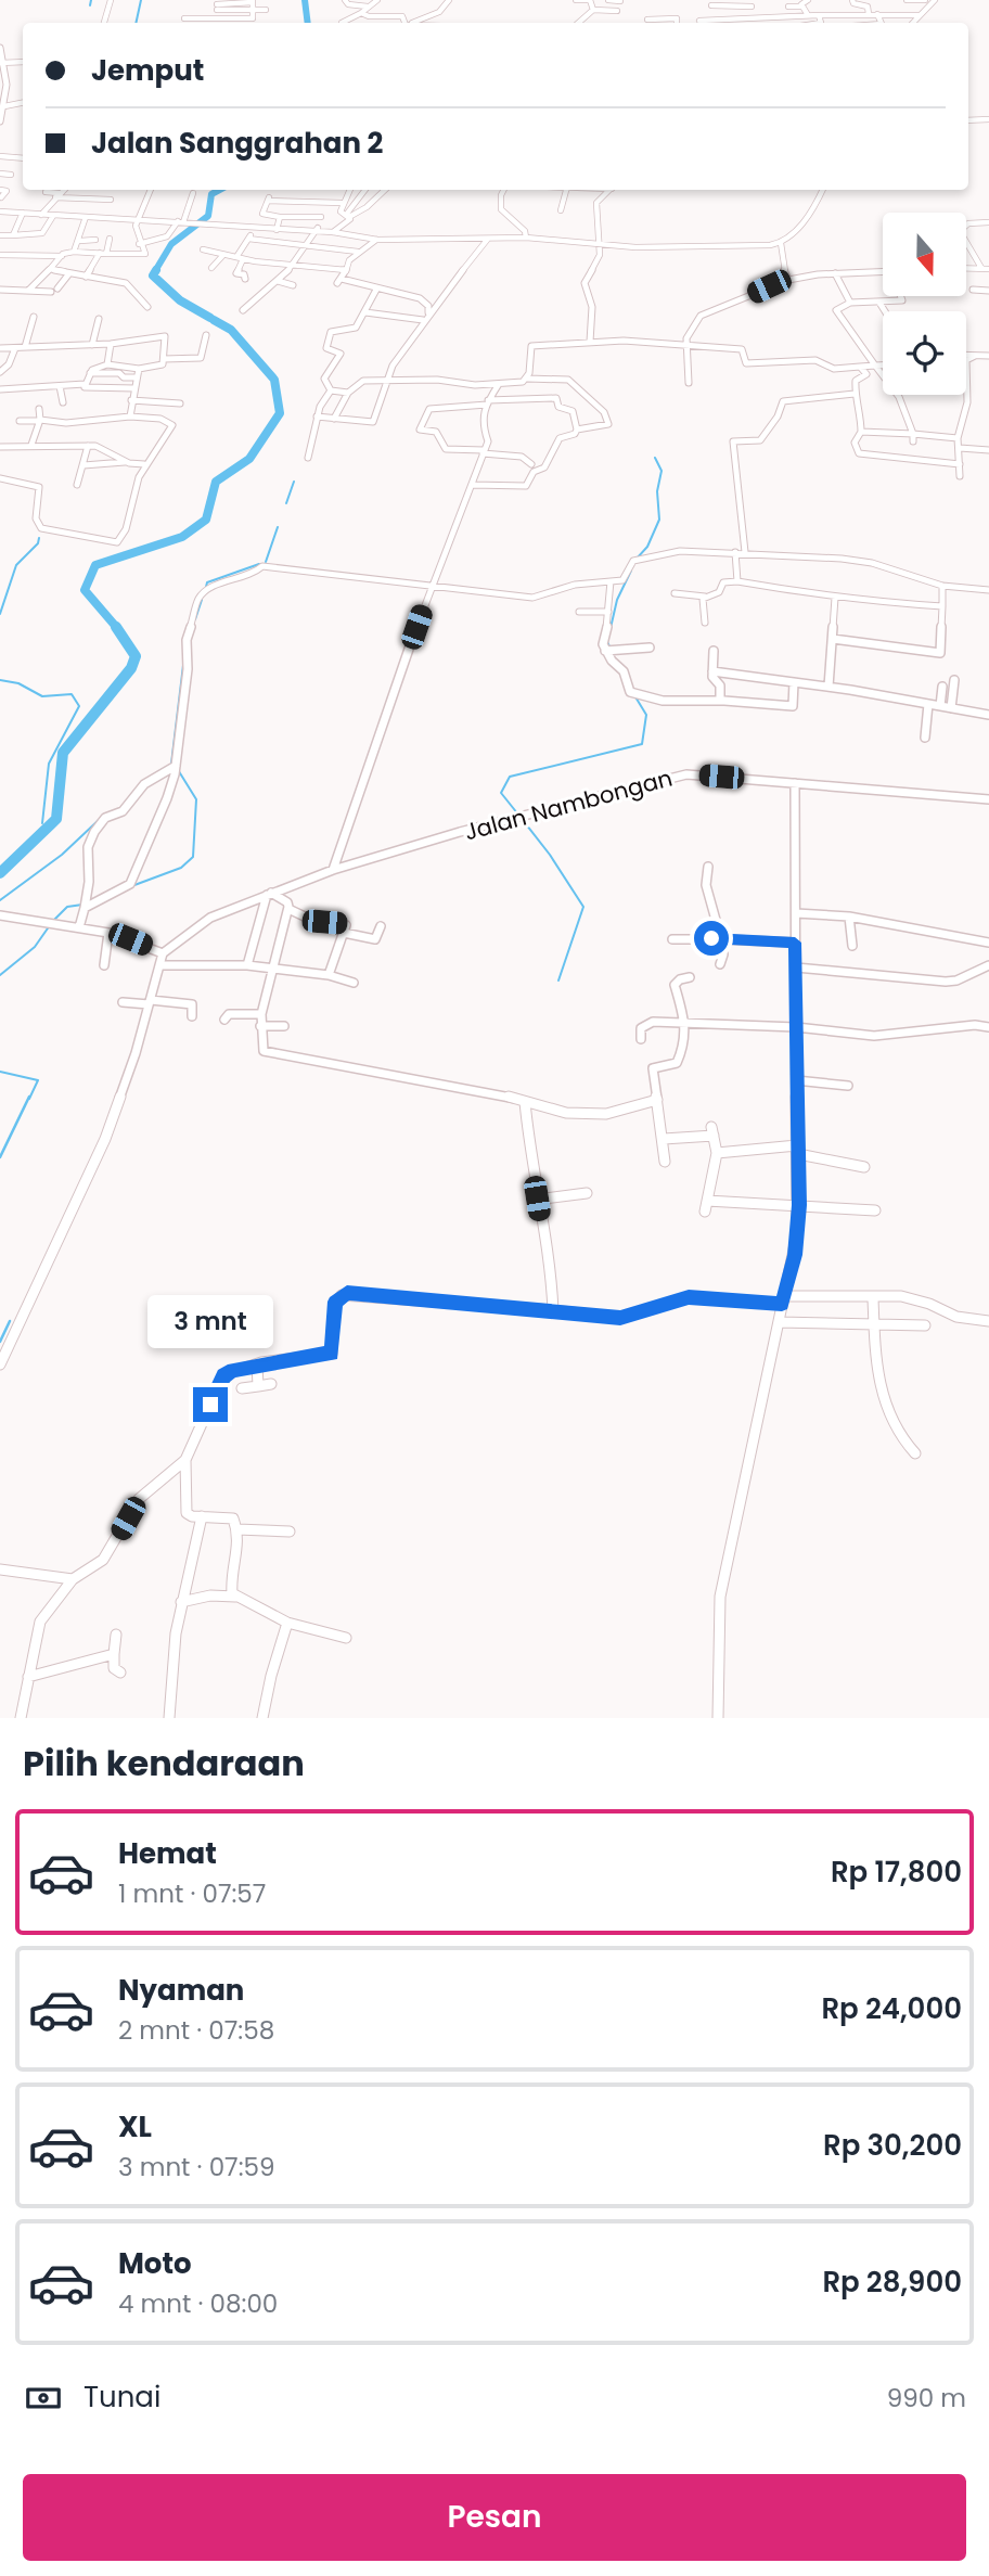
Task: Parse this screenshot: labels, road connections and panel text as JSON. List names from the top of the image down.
{
  "streets": {
    "street": ["Jalan Nambongan"]
  },
  "north": "bottom",
  "page": {
    "banner": ["Jemput", "Jalan Sanggrahan 2"],
    "bubble": "3 mnt",
    "heading": "Pilih kendaraan",
    "list": [
      {
        "name": "Hemat",
        "note": "1 mnt · 07:57",
        "value": "Rp 17,800"
      },
      {
        "name": "Nyaman",
        "note": "2 mnt · 07:58",
        "value": "Rp 24,000"
      },
      {
        "name": "XL",
        "note": "3 mnt · 07:59",
        "value": "Rp 30,200"
      },
      {
        "name": "Moto",
        "note": "4 mnt · 08:00",
        "value": "Rp 28,900"
      }
    ],
    "pay": ["Tunai", "990 m"],
    "buttons": "Pesan"
  }
}
